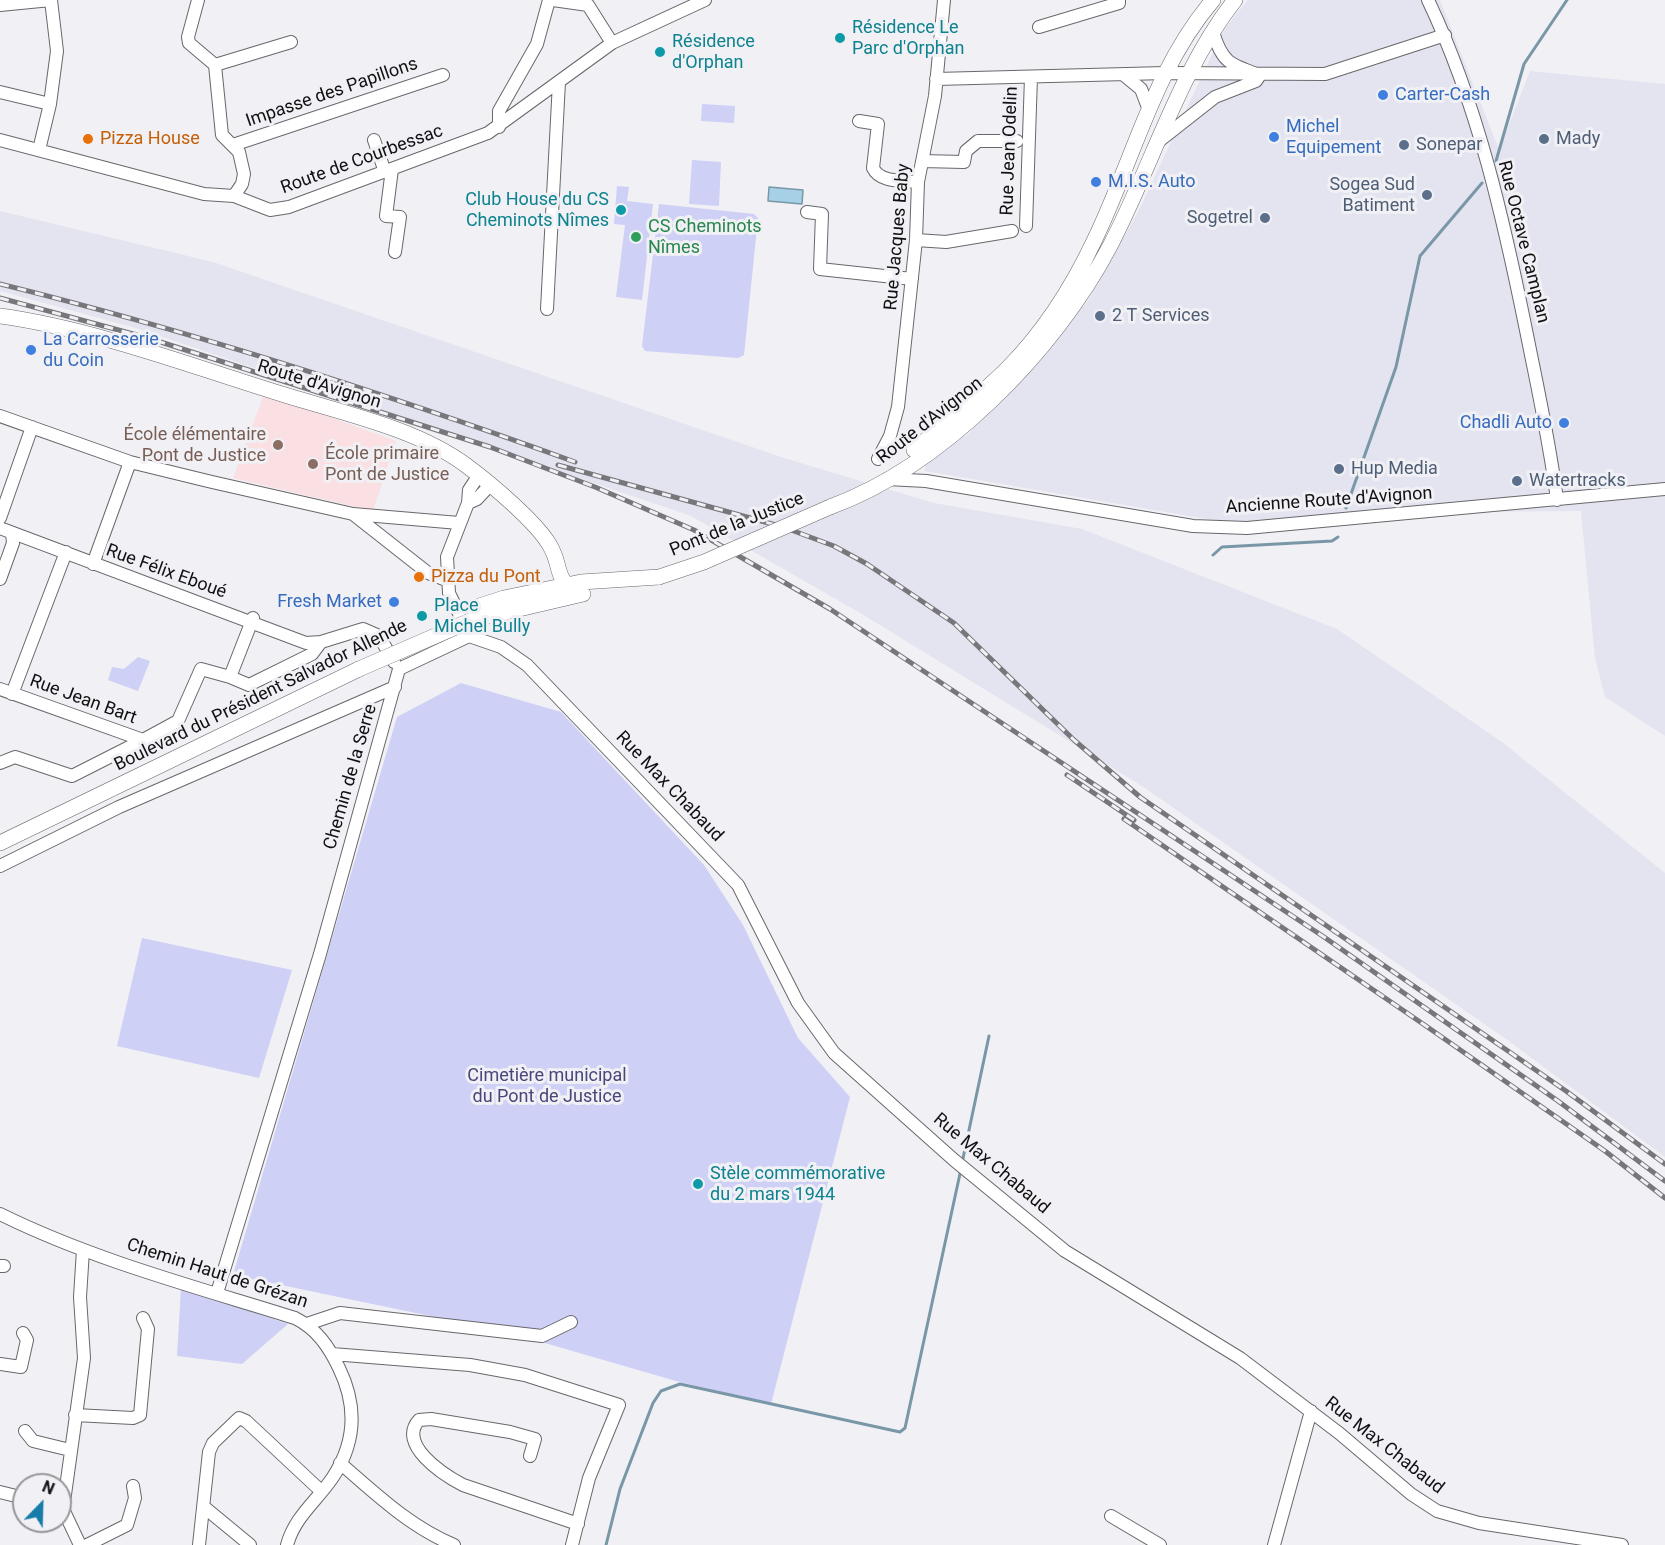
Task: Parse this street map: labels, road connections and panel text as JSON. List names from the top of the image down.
{
  "streets": {
    "main road": ["Route d'Avignon", "Pont de la Justice", "Boulevard du Président Salvador Allende"],
    "street": [
      "Impasse des Papillons",
      "Rue Jean Odelin",
      "Route de Courbessac",
      "Rue Jacques Baby",
      "Rue Octave Camplan",
      "Ancienne Route d'Avignon",
      "Rue Félix Eboué",
      "Rue Jean Bart",
      "Chemin de la Serre",
      "Rue Max Chabaud",
      "Chemin Haut de Grézan"
    ]
  },
  "crossings": [
    ["Rue Jean Odelin", "Rue Jacques Baby"],
    ["Rue Jean Odelin", "Rue Octave Camplan"],
    ["Rue Jean Odelin", "Route d'Avignon"],
    ["Rue Octave Camplan", "Ancienne Route d'Avignon"],
    ["Route d'Avignon", "Ancienne Route d'Avignon"],
    ["Route d'Avignon", "Pont de la Justice"],
    ["Route d'Avignon", "Boulevard du Président Salvador Allende"],
    ["Pont de la Justice", "Boulevard du Président Salvador Allende"],
    ["Chemin de la Serre", "Chemin Haut de Grézan"]
  ],
  "parks": ["Cimetière municipal du Pont de Justice"],
  "places": [
    "Résidence Le Parc d'Orphan",
    "Résidence d'Orphan",
    "Carter-Cash",
    "Michel Equipement",
    "Pizza House",
    "Mady",
    "Sonepar",
    "M.I.S. Auto",
    "Sogea Sud Batiment",
    "Club House du CS Cheminots Nîmes",
    "Sogetrel",
    "CS Cheminots Nîmes",
    "2 T Services",
    "La Carrosserie du Coin",
    "Chadli Auto",
    "École élémentaire Pont de Justice",
    "École primaire Pont de Justice",
    "Hup Media",
    "Watertracks",
    "Pizza du Pont",
    "Fresh Market",
    "Place Michel Bully",
    "Stèle commémorative du 2 mars 1944"
  ],
  "north": "top right"
}
